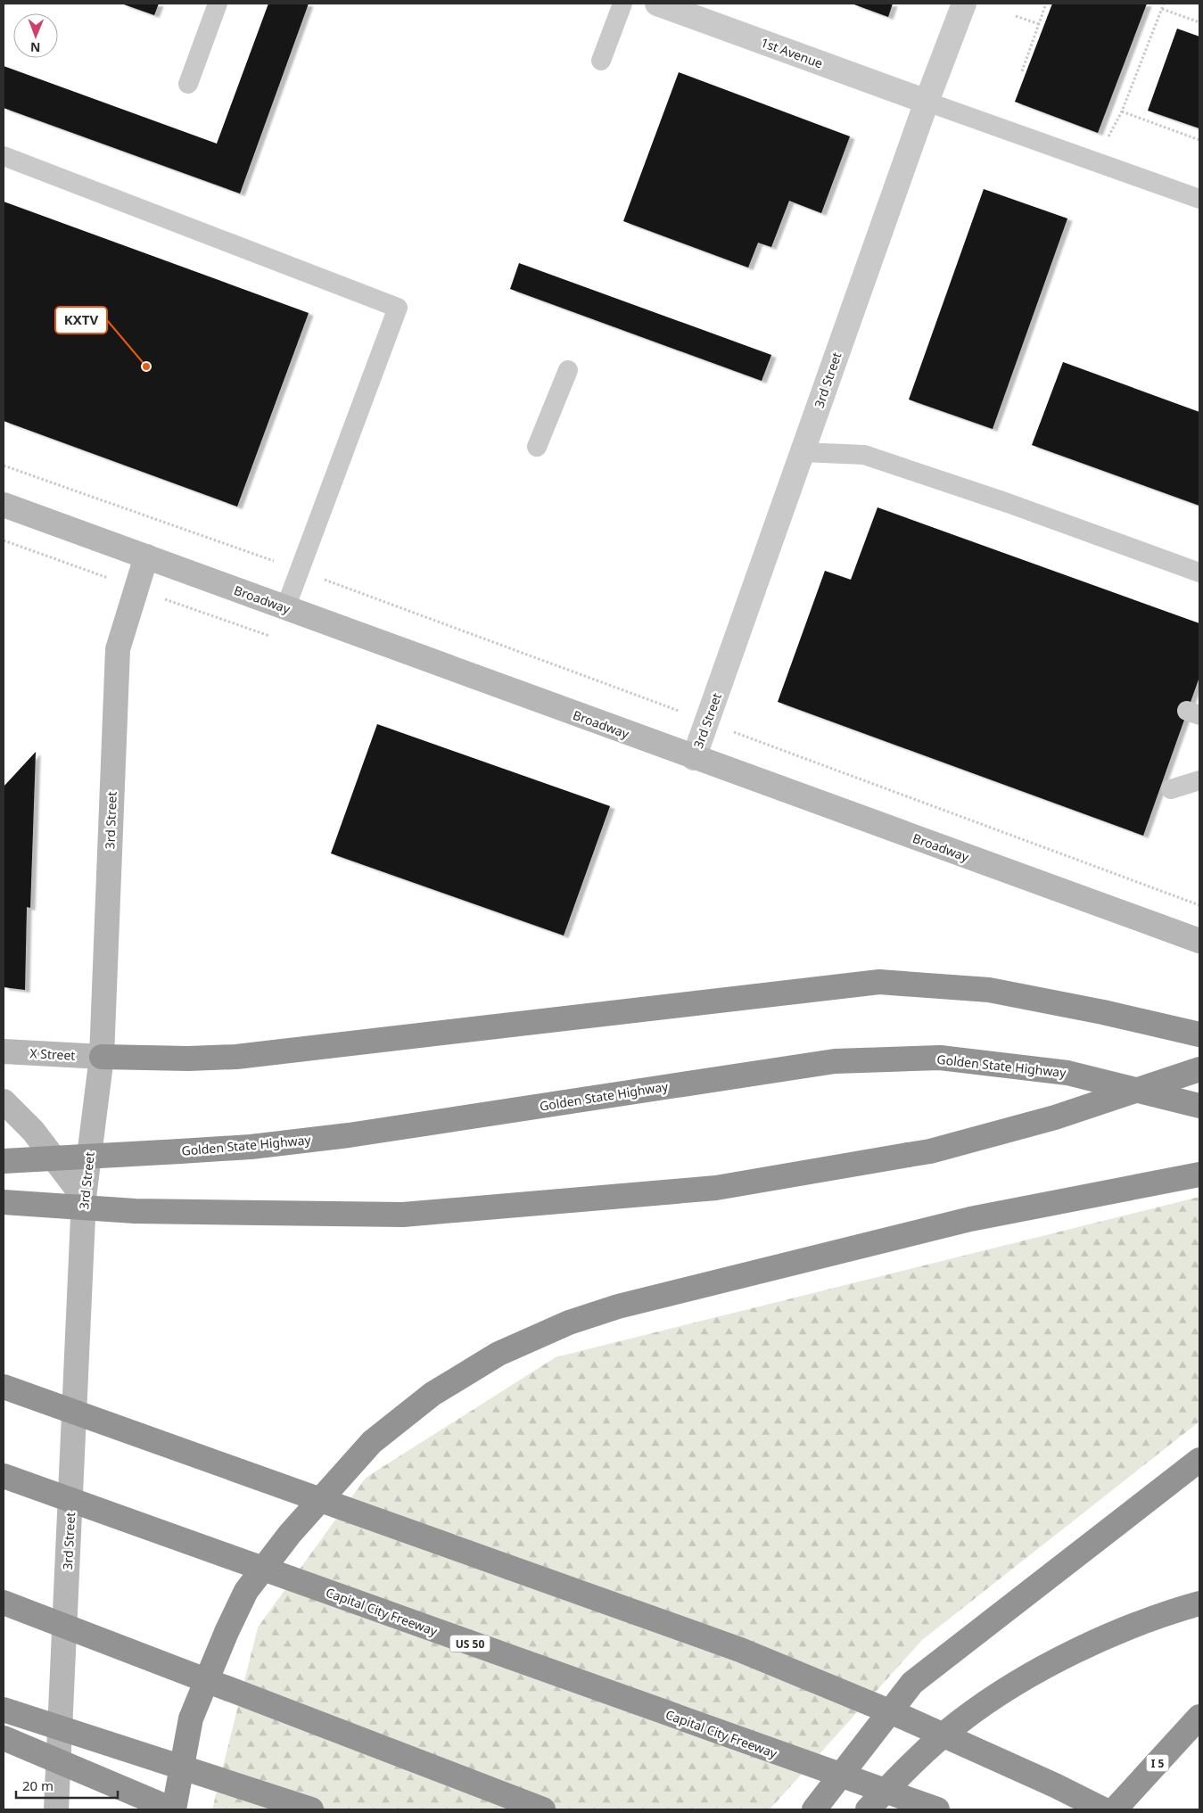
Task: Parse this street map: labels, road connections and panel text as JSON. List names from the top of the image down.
{
  "streets": {
    "highway": [
      "Golden State Highway",
      "Capital City Freeway",
      "US 50",
      "I 5"
    ],
    "street": [
      "1st Avenue",
      "3rd Street",
      "Broadway",
      "X Street"
    ]
  },
  "crossings": [
    ["1st Avenue", "3rd Street"],
    ["3rd Street", "Broadway"],
    ["3rd Street", "X Street"]
  ],
  "places": ["KXTV"],
  "scale_bar": "20 m",
  "north": "bottom"
}
